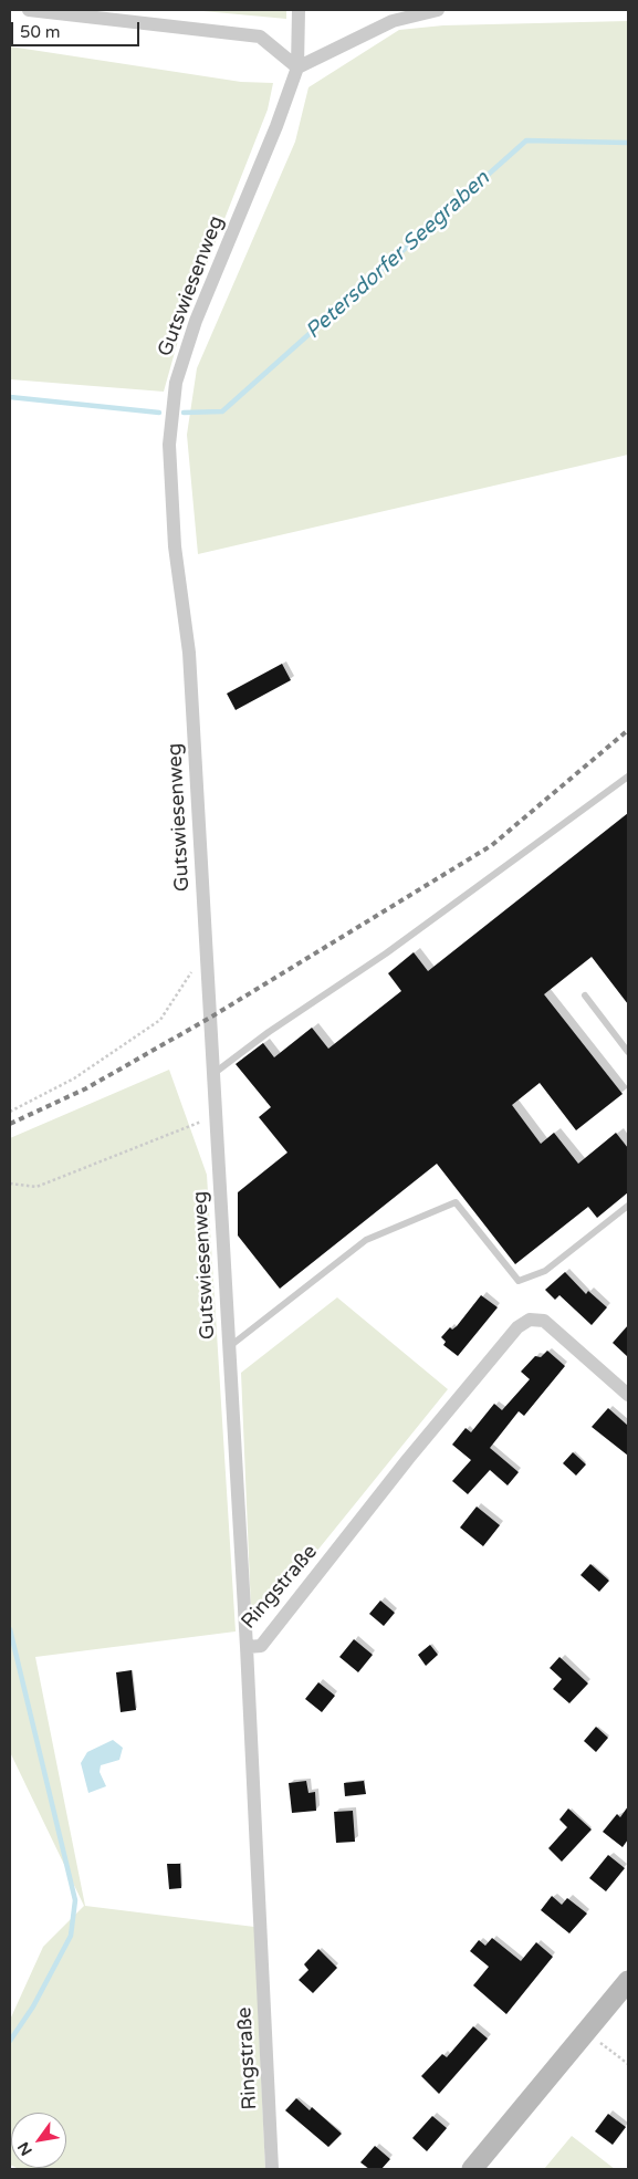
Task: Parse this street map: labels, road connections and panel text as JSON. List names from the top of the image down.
{
  "streets": {
    "street": ["Gutswiesenweg", "Ringstraße"]
  },
  "crossings": [
    ["Gutswiesenweg", "Ringstraße"]
  ],
  "water": ["Petersdorfer Seegraben"],
  "scale_bar": "50 m",
  "north": "bottom left"
}
